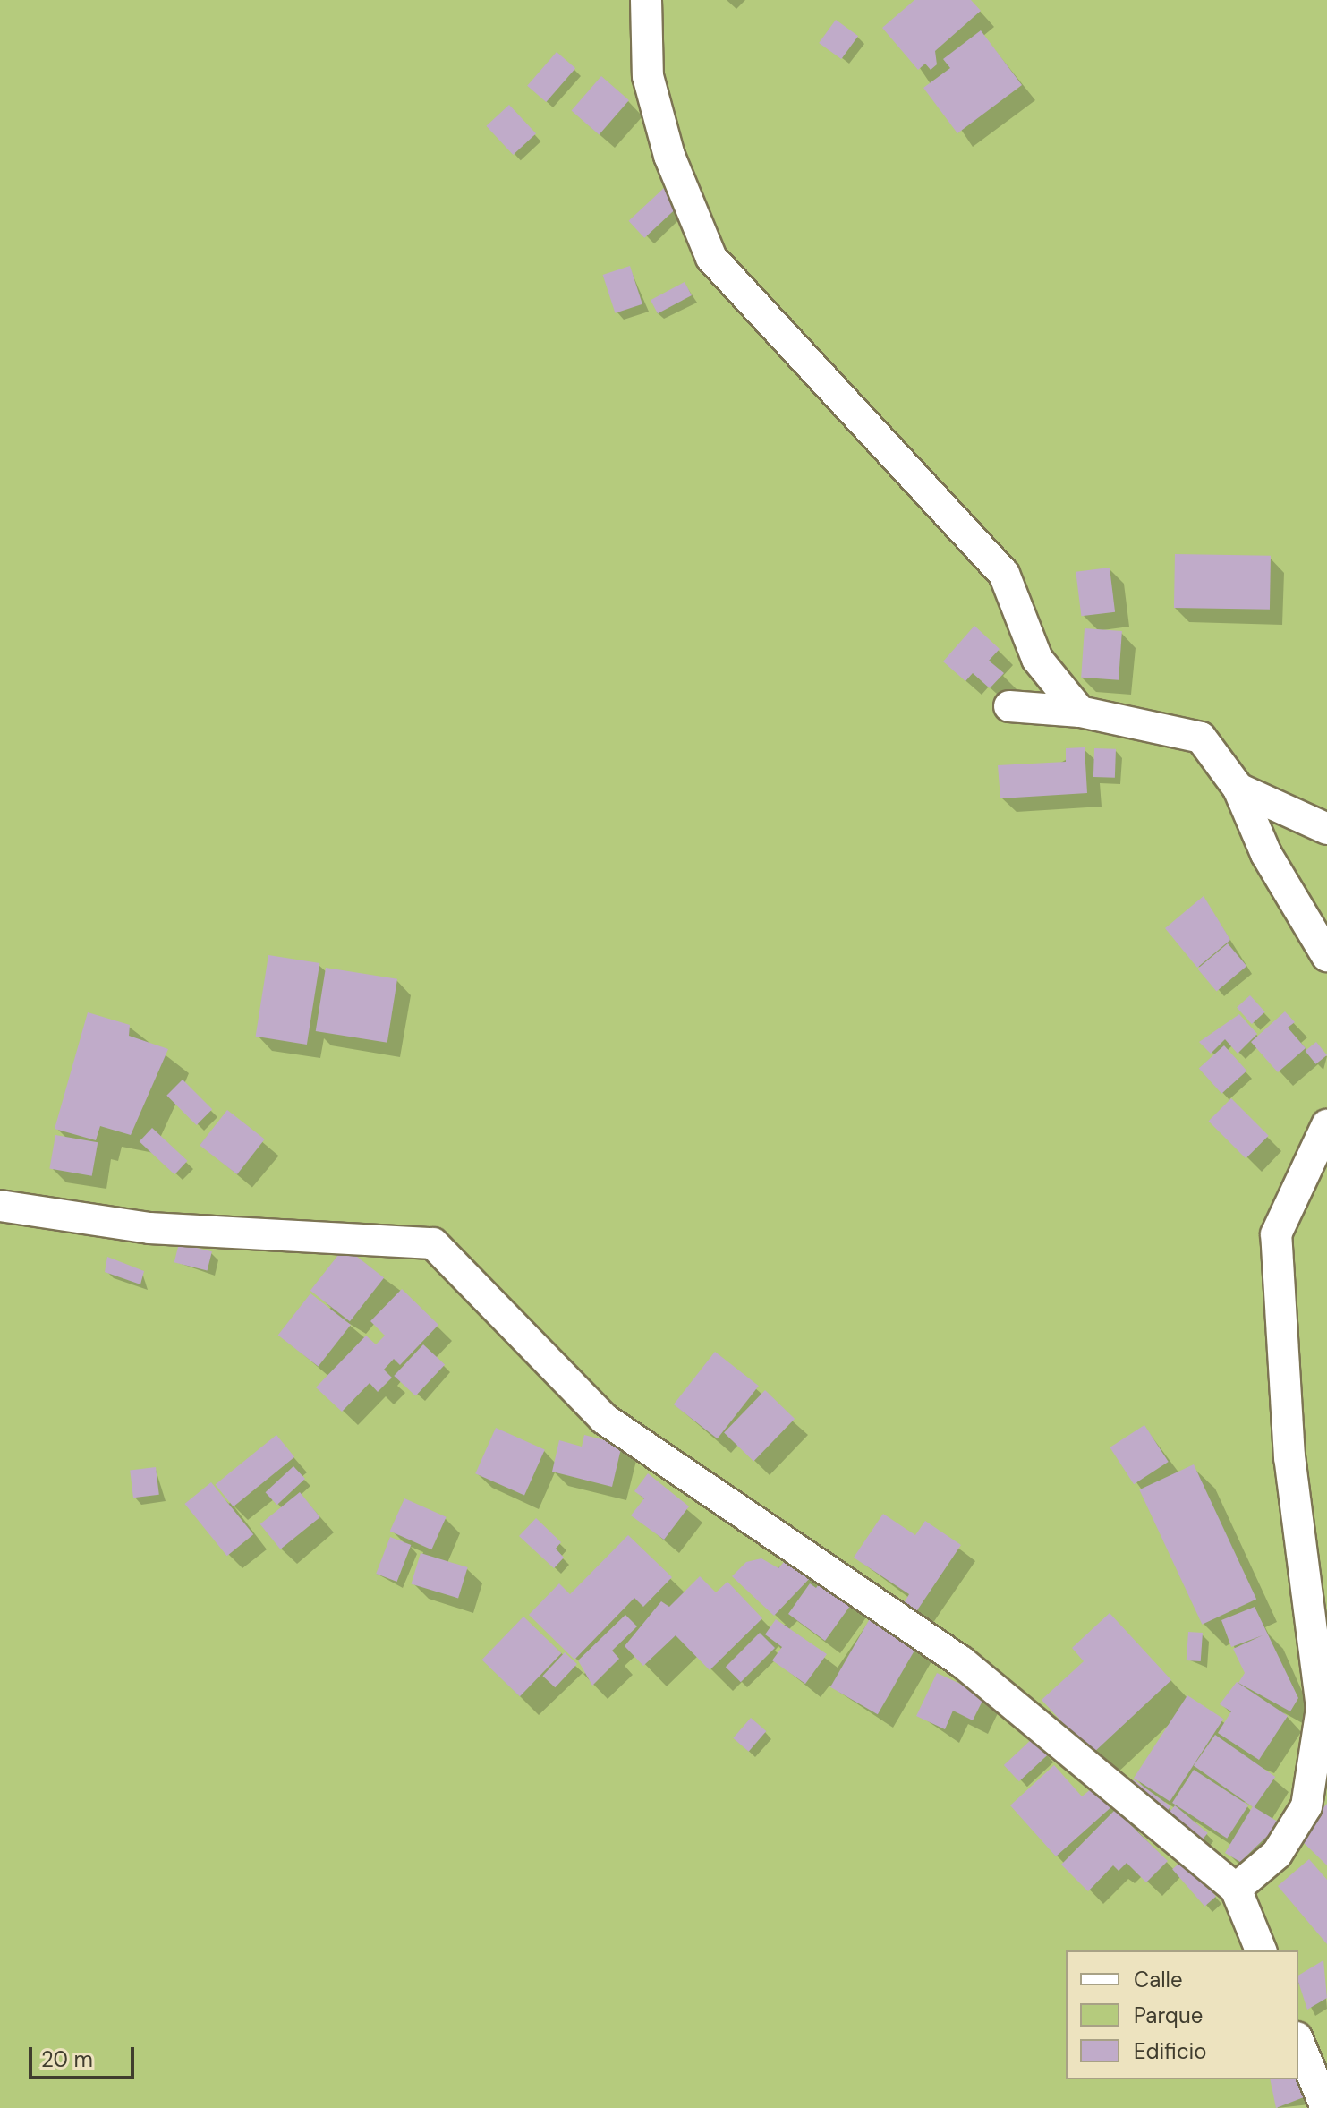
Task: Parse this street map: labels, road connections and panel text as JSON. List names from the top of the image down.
{
  "legend": ["Calle", "Parque", "Edificio"],
  "scale_bar": "20 m"
}
